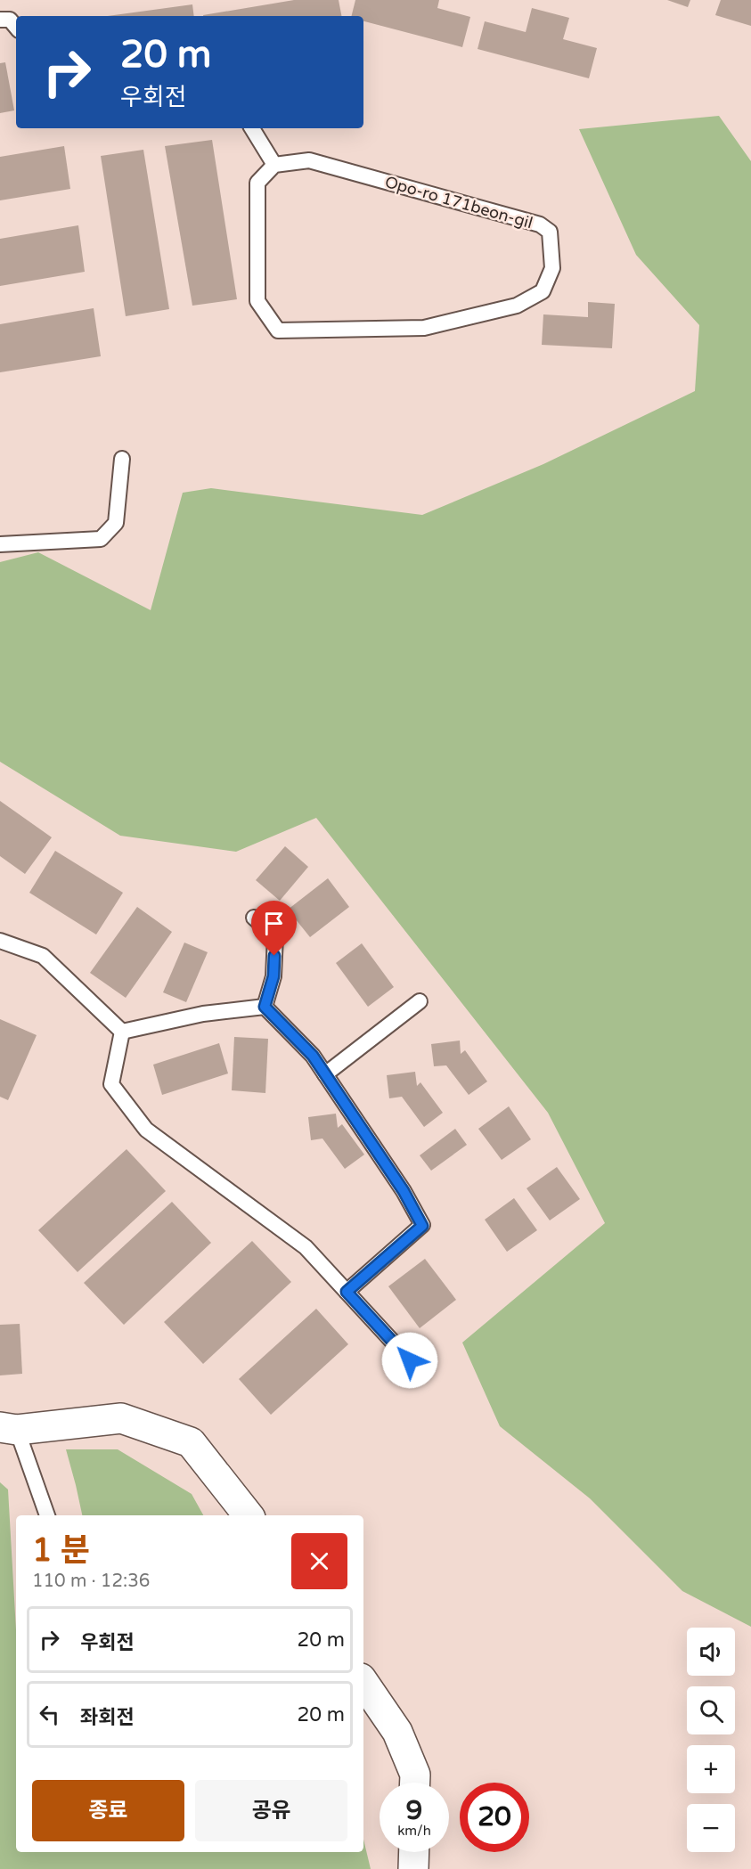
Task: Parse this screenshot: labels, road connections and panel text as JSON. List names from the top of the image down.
{
  "streets": {
    "lane": ["Opo-ro 171beon-gil"]
  },
  "page": {
    "turn": ["20 m", "우회전"],
    "heading": ["1 분", "110 m · 12:36"],
    "list": [
      {
        "name": "우회전",
        "value": "20 m"
      },
      {
        "name": "좌회전",
        "value": "20 m"
      }
    ],
    "map_buttons": ["+", "−"],
    "buttons": ["종료", "공유"],
    "speed": "9 km/h",
    "limit": "20"
  }
}
